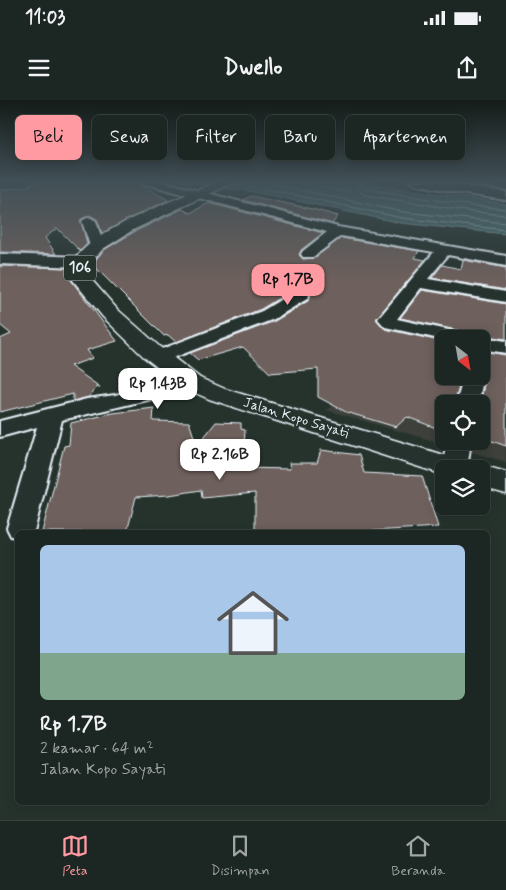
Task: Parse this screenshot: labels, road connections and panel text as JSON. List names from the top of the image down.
{
  "streets": {
    "main road": ["106", "Jalan Kopo Sayati"]
  },
  "crossings": [
    ["106", "Jalan Kopo Sayati"]
  ],
  "north": "bottom right",
  "page": {
    "status": "11:03",
    "header": "Dwello",
    "chip": [
      "Beli",
      "Sewa",
      "Filter",
      "Baru",
      "Apartemen"
    ],
    "price": ["Rp 1.7B", "Rp 1.43B", "Rp 2.16B"],
    "list": [
      {
        "name": "Rp 1.7B",
        "note": "2 kamar · 64 m² · Jalan Kopo Sayati"
      }
    ],
    "tabs": ["Peta", "Disimpan", "Beranda"]
  }
}
